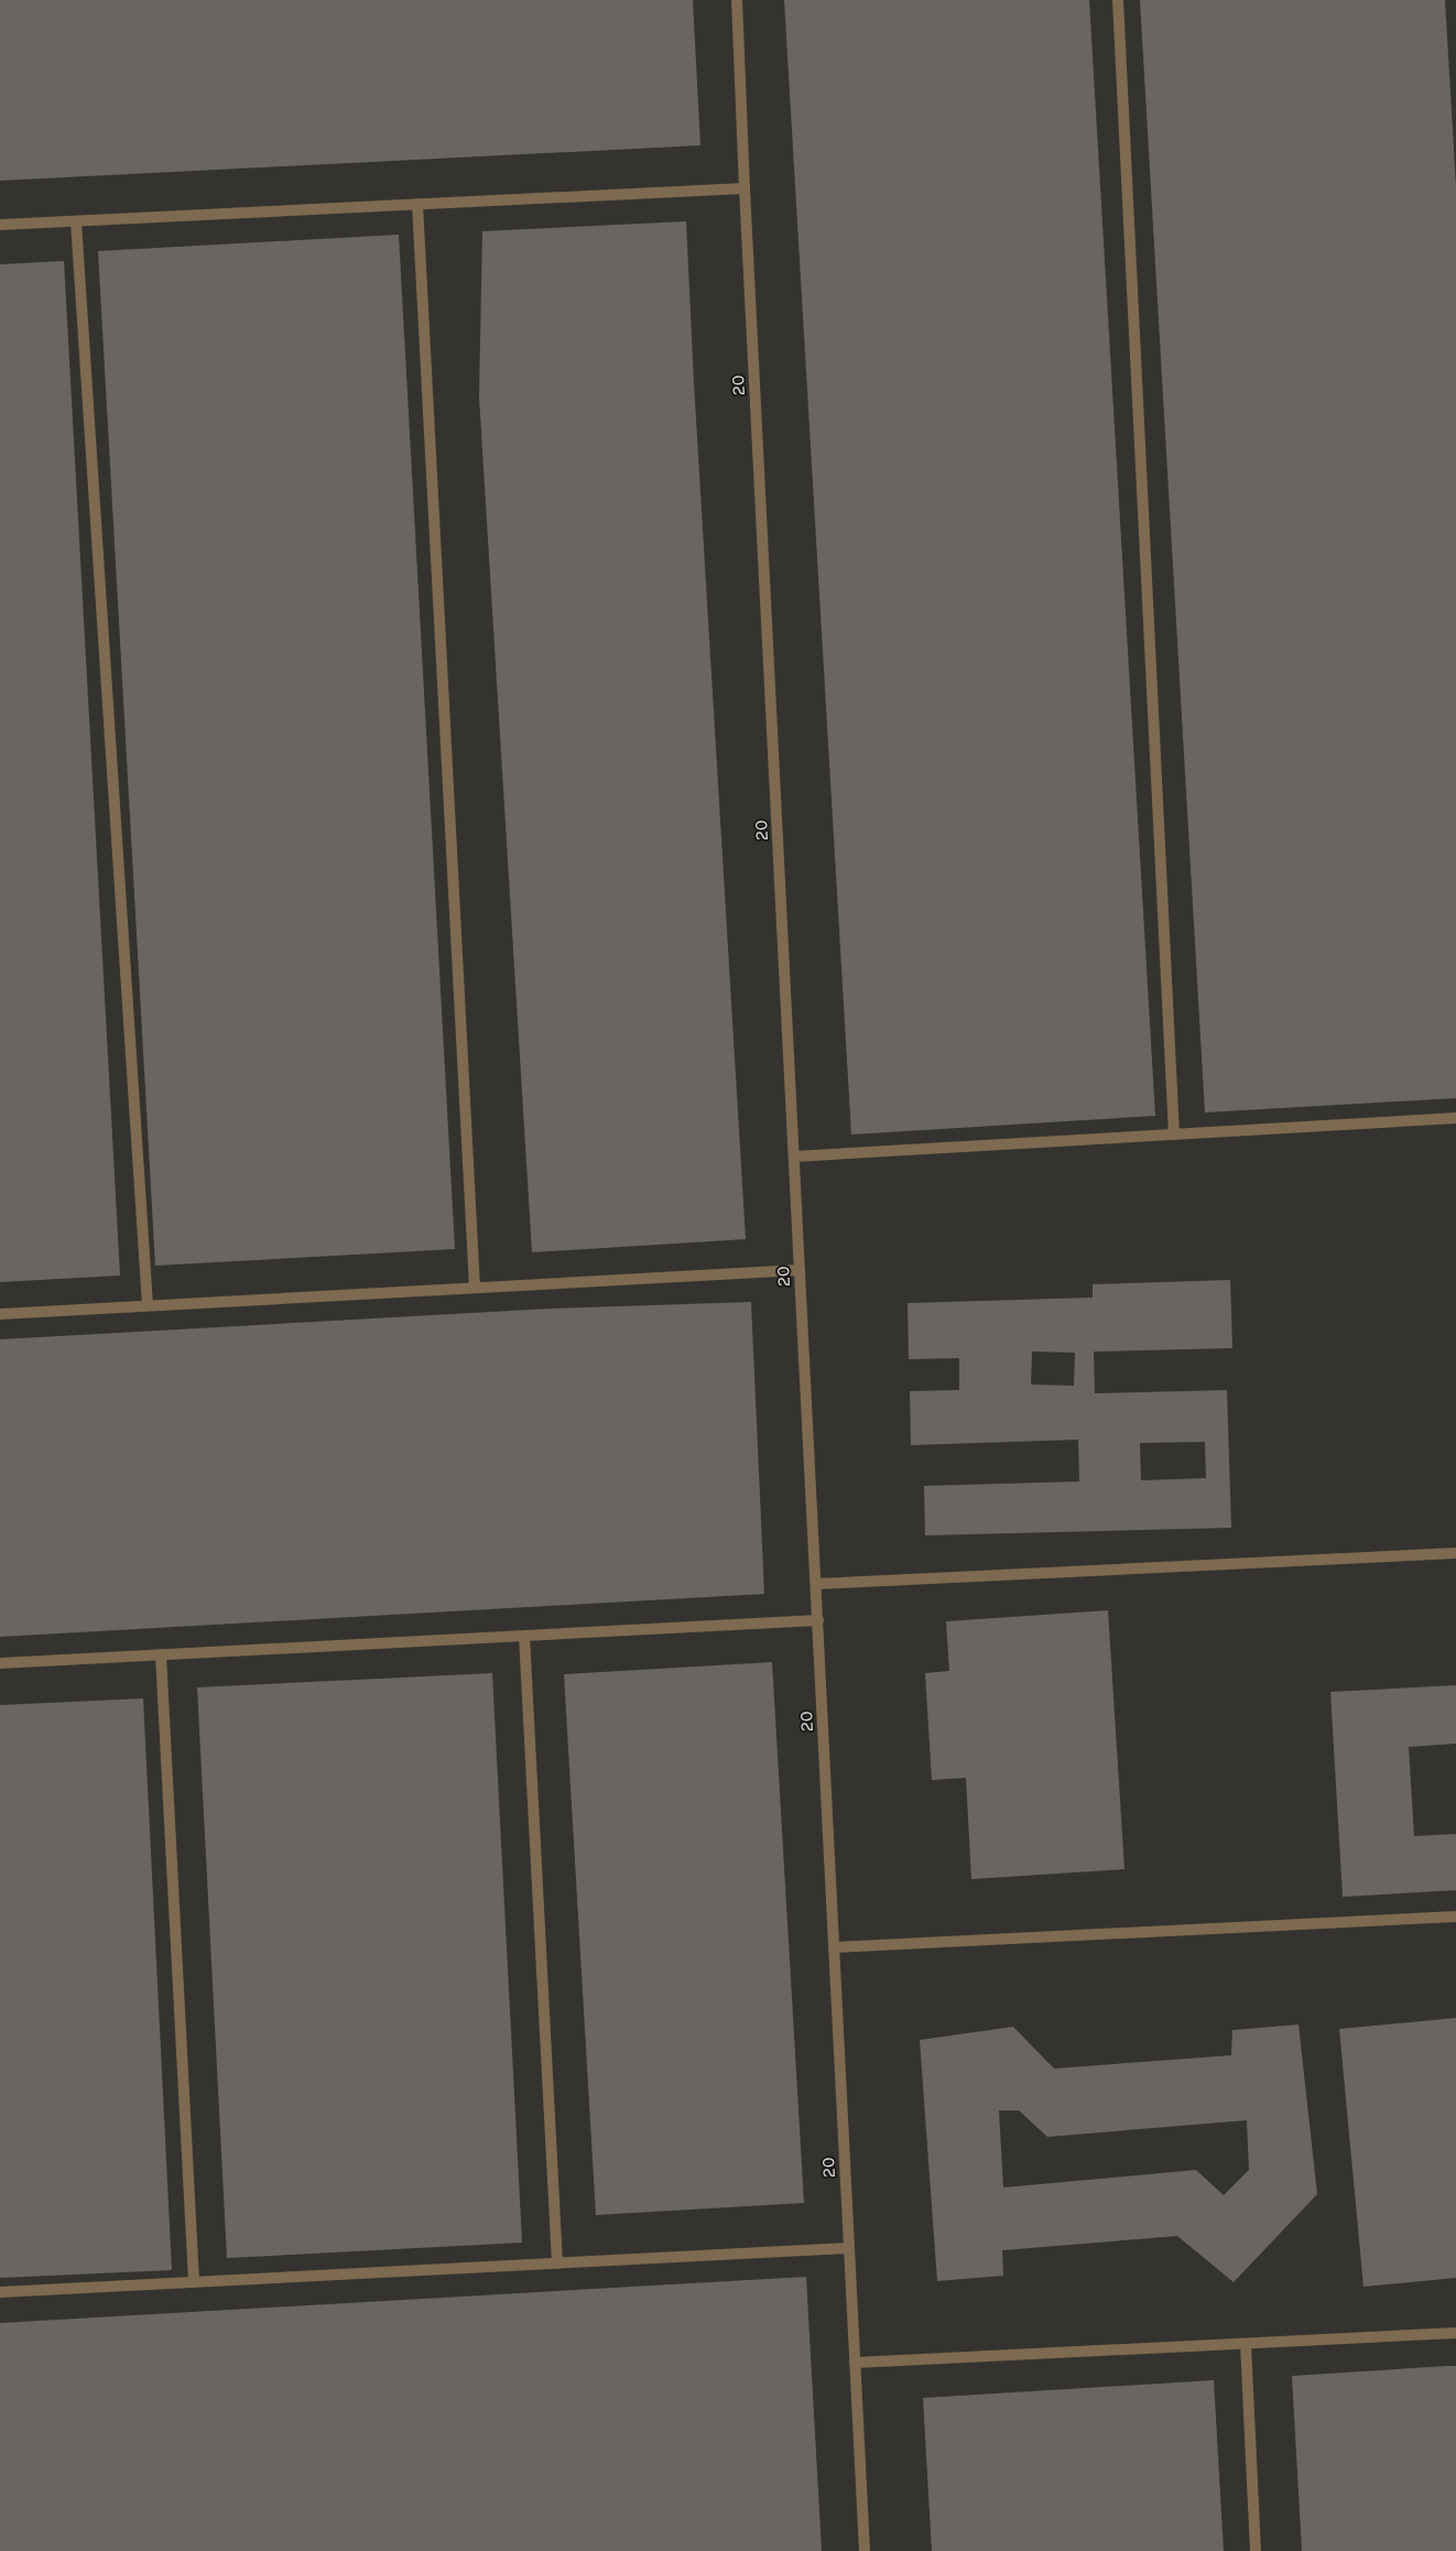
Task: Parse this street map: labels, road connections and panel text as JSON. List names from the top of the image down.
{
  "streets": {
    "street": ["20"]
  }
}
